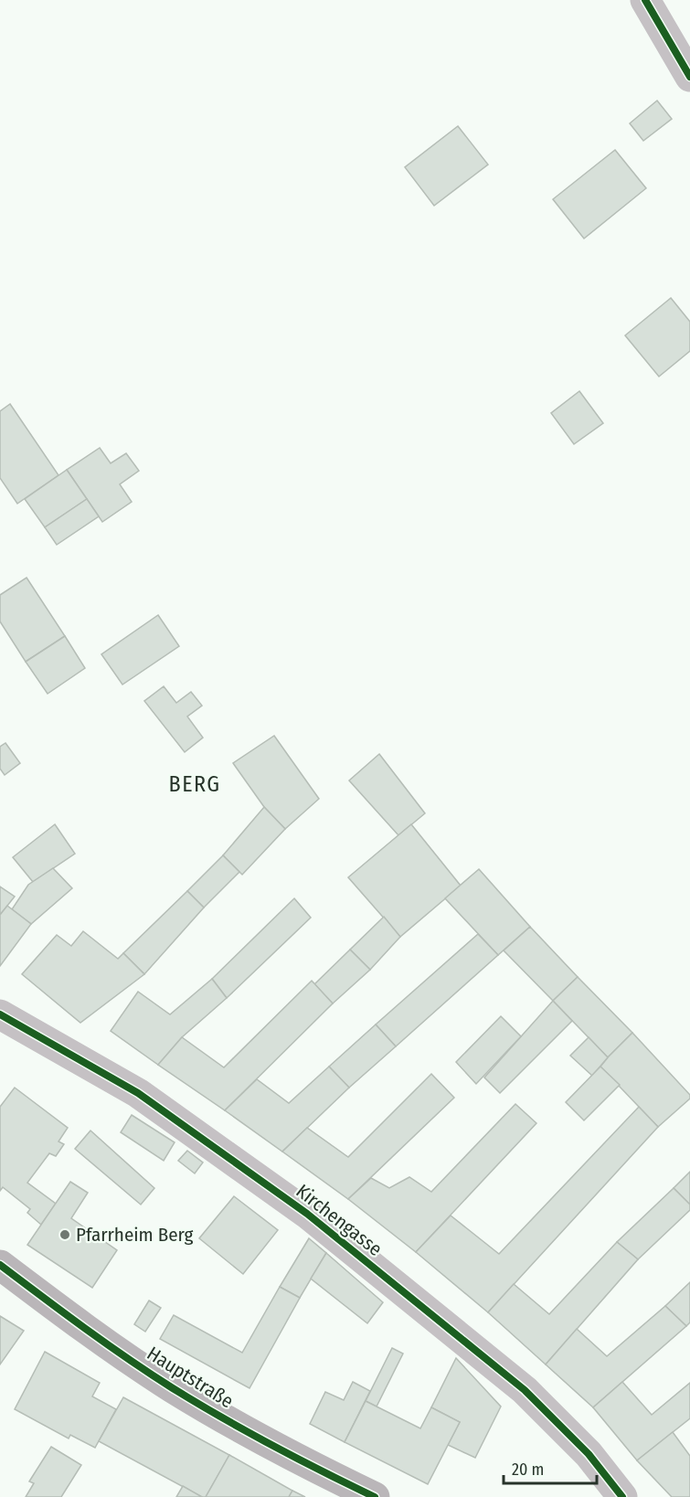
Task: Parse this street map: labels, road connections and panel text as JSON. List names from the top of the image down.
{
  "streets": {
    "main road": ["Hauptstraße"],
    "street": ["Kirchengasse"]
  },
  "districts": ["BERG"],
  "places": ["Pfarrheim Berg"],
  "scale_bar": "20 m"
}
